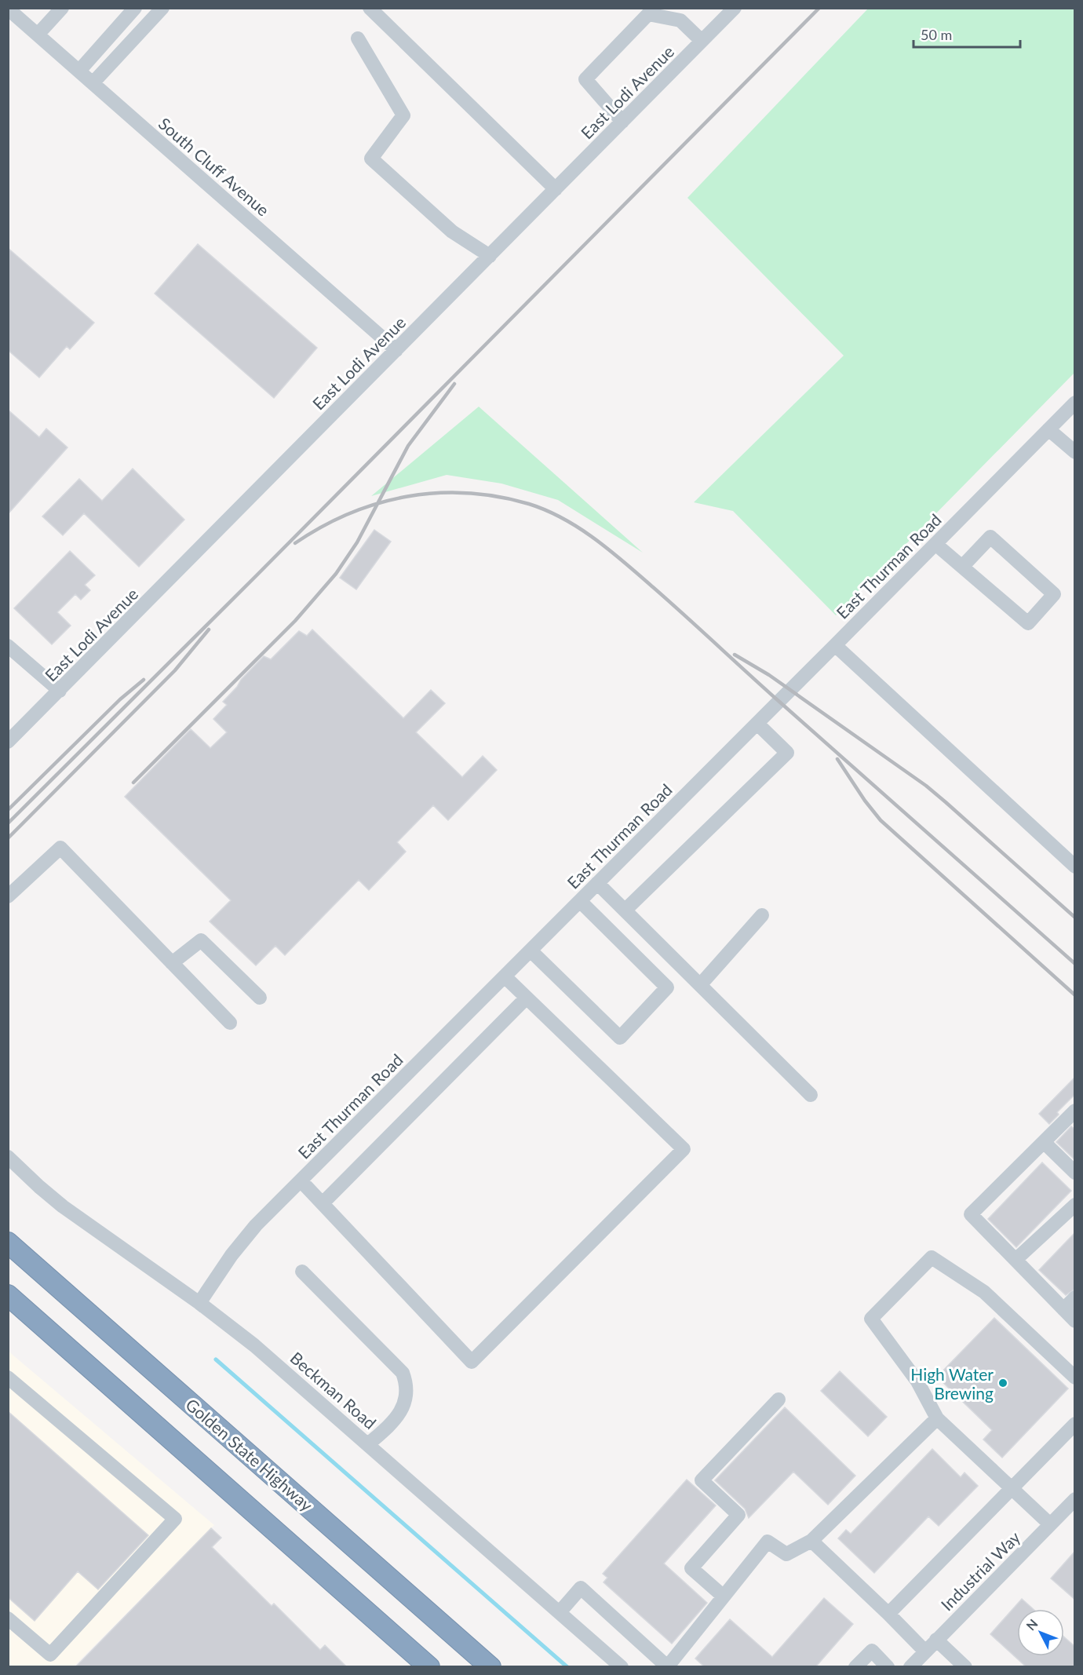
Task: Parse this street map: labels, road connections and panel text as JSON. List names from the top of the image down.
{
  "streets": {
    "highway": ["Golden State Highway"],
    "street": [
      "East Lodi Avenue",
      "South Cluff Avenue",
      "East Thurman Road",
      "Beckman Road",
      "Industrial Way"
    ]
  },
  "crossings": [
    ["East Lodi Avenue", "South Cluff Avenue"],
    ["East Thurman Road", "Beckman Road"]
  ],
  "places": ["High Water Brewing"],
  "scale_bar": "50 m",
  "north": "top left"
}
